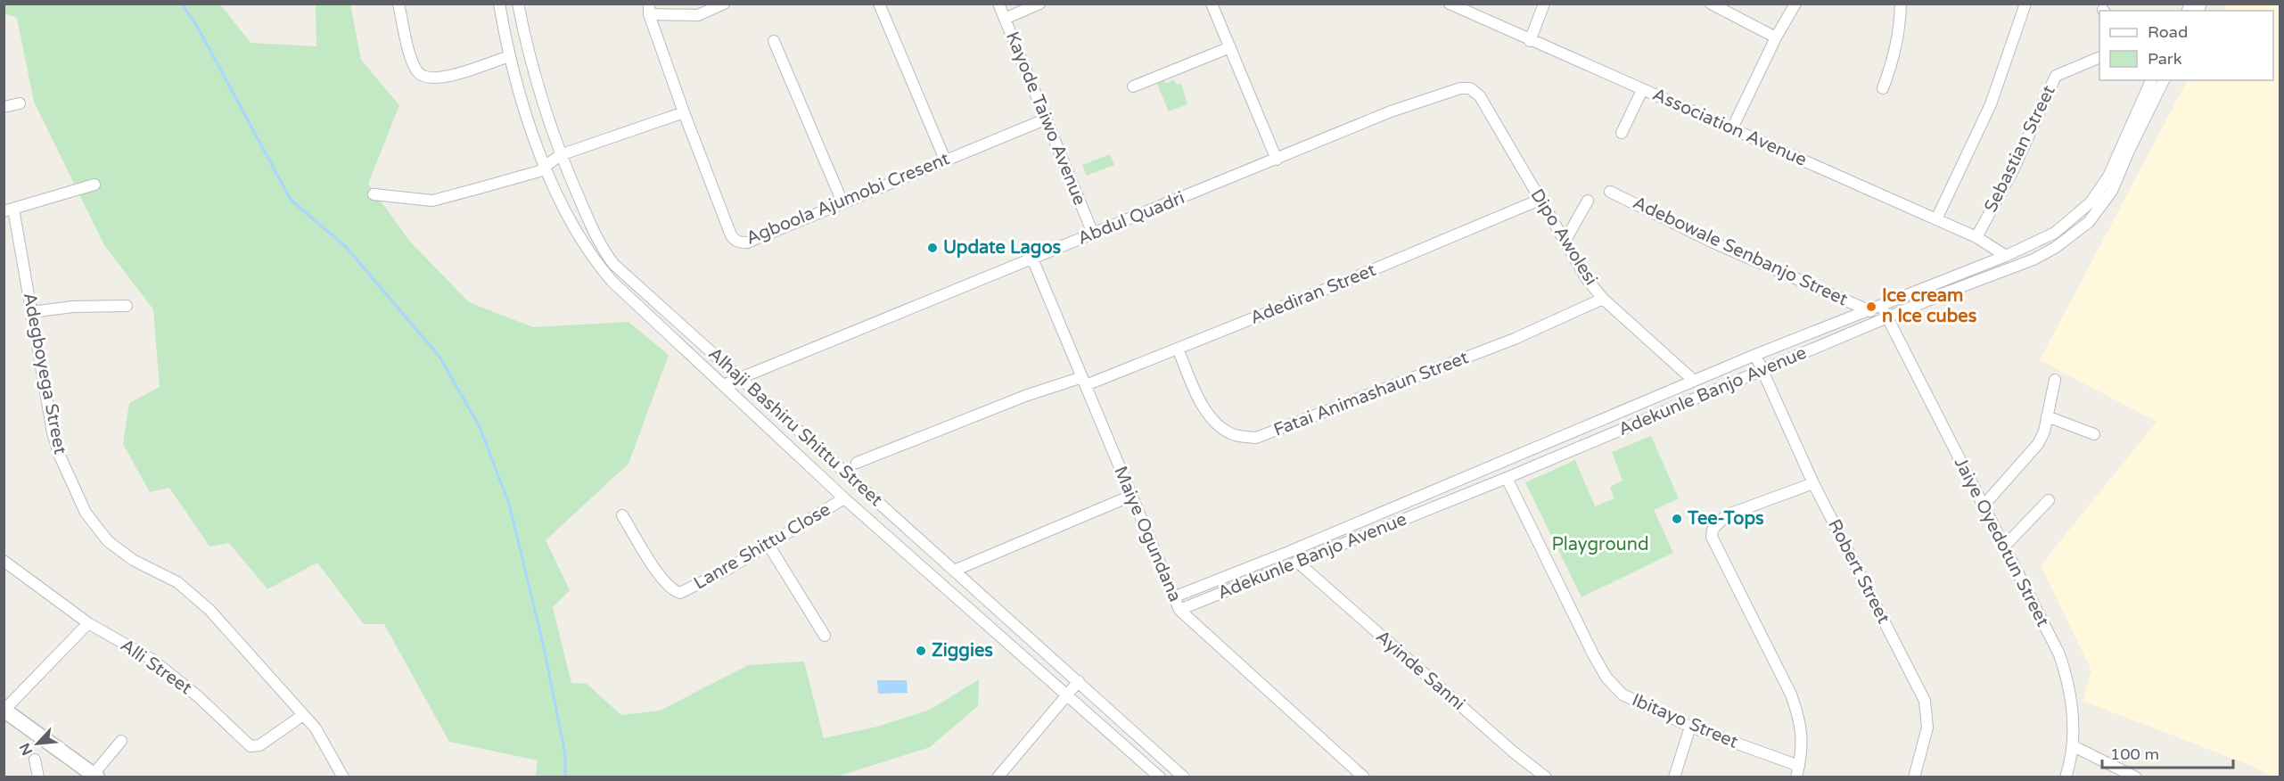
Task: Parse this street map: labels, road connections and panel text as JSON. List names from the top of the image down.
{
  "streets": {
    "street": [
      "Kayode Taiwo Avenue",
      "Association Avenue",
      "Sebastian Street",
      "Agboola Ajumobi Cresent",
      "Abdul Quadri",
      "Dipo Awolesi",
      "Adebowale Senbanjo Street",
      "Adediran Street",
      "Adegboyega Street",
      "Adekunle Banjo Avenue",
      "Fatai Animashaun Street",
      "Alhaji Bashiru Shittu Street",
      "Maiye Ogundana",
      "Jaiye Oyedotun Street",
      "Lanre Shittu Close",
      "Robert Street",
      "Alli Street",
      "Ayinde Sanni",
      "Ibitayo Street"
    ]
  },
  "crossings": [
    ["Kayode Taiwo Avenue", "Agboola Ajumobi Cresent"],
    ["Kayode Taiwo Avenue", "Abdul Quadri"],
    ["Association Avenue", "Sebastian Street"],
    ["Association Avenue", "Adekunle Banjo Avenue"],
    ["Abdul Quadri", "Dipo Awolesi"],
    ["Abdul Quadri", "Alhaji Bashiru Shittu Street"],
    ["Abdul Quadri", "Maiye Ogundana"],
    ["Dipo Awolesi", "Adediran Street"],
    ["Dipo Awolesi", "Adekunle Banjo Avenue"],
    ["Dipo Awolesi", "Fatai Animashaun Street"],
    ["Adebowale Senbanjo Street", "Adekunle Banjo Avenue"],
    ["Adediran Street", "Fatai Animashaun Street"],
    ["Adediran Street", "Maiye Ogundana"],
    ["Adegboyega Street", "Alli Street"],
    ["Adekunle Banjo Avenue", "Maiye Ogundana"],
    ["Adekunle Banjo Avenue", "Jaiye Oyedotun Street"],
    ["Adekunle Banjo Avenue", "Robert Street"],
    ["Adekunle Banjo Avenue", "Ayinde Sanni"],
    ["Adekunle Banjo Avenue", "Ibitayo Street"],
    ["Alhaji Bashiru Shittu Street", "Lanre Shittu Close"]
  ],
  "parks": ["Playground"],
  "places": [
    "Update Lagos",
    "Ice cream n Ice cubes",
    "Tee-Tops",
    "Ziggies"
  ],
  "legend": ["Road", "Park"],
  "scale_bar": "100 m",
  "north": "bottom left"
}
